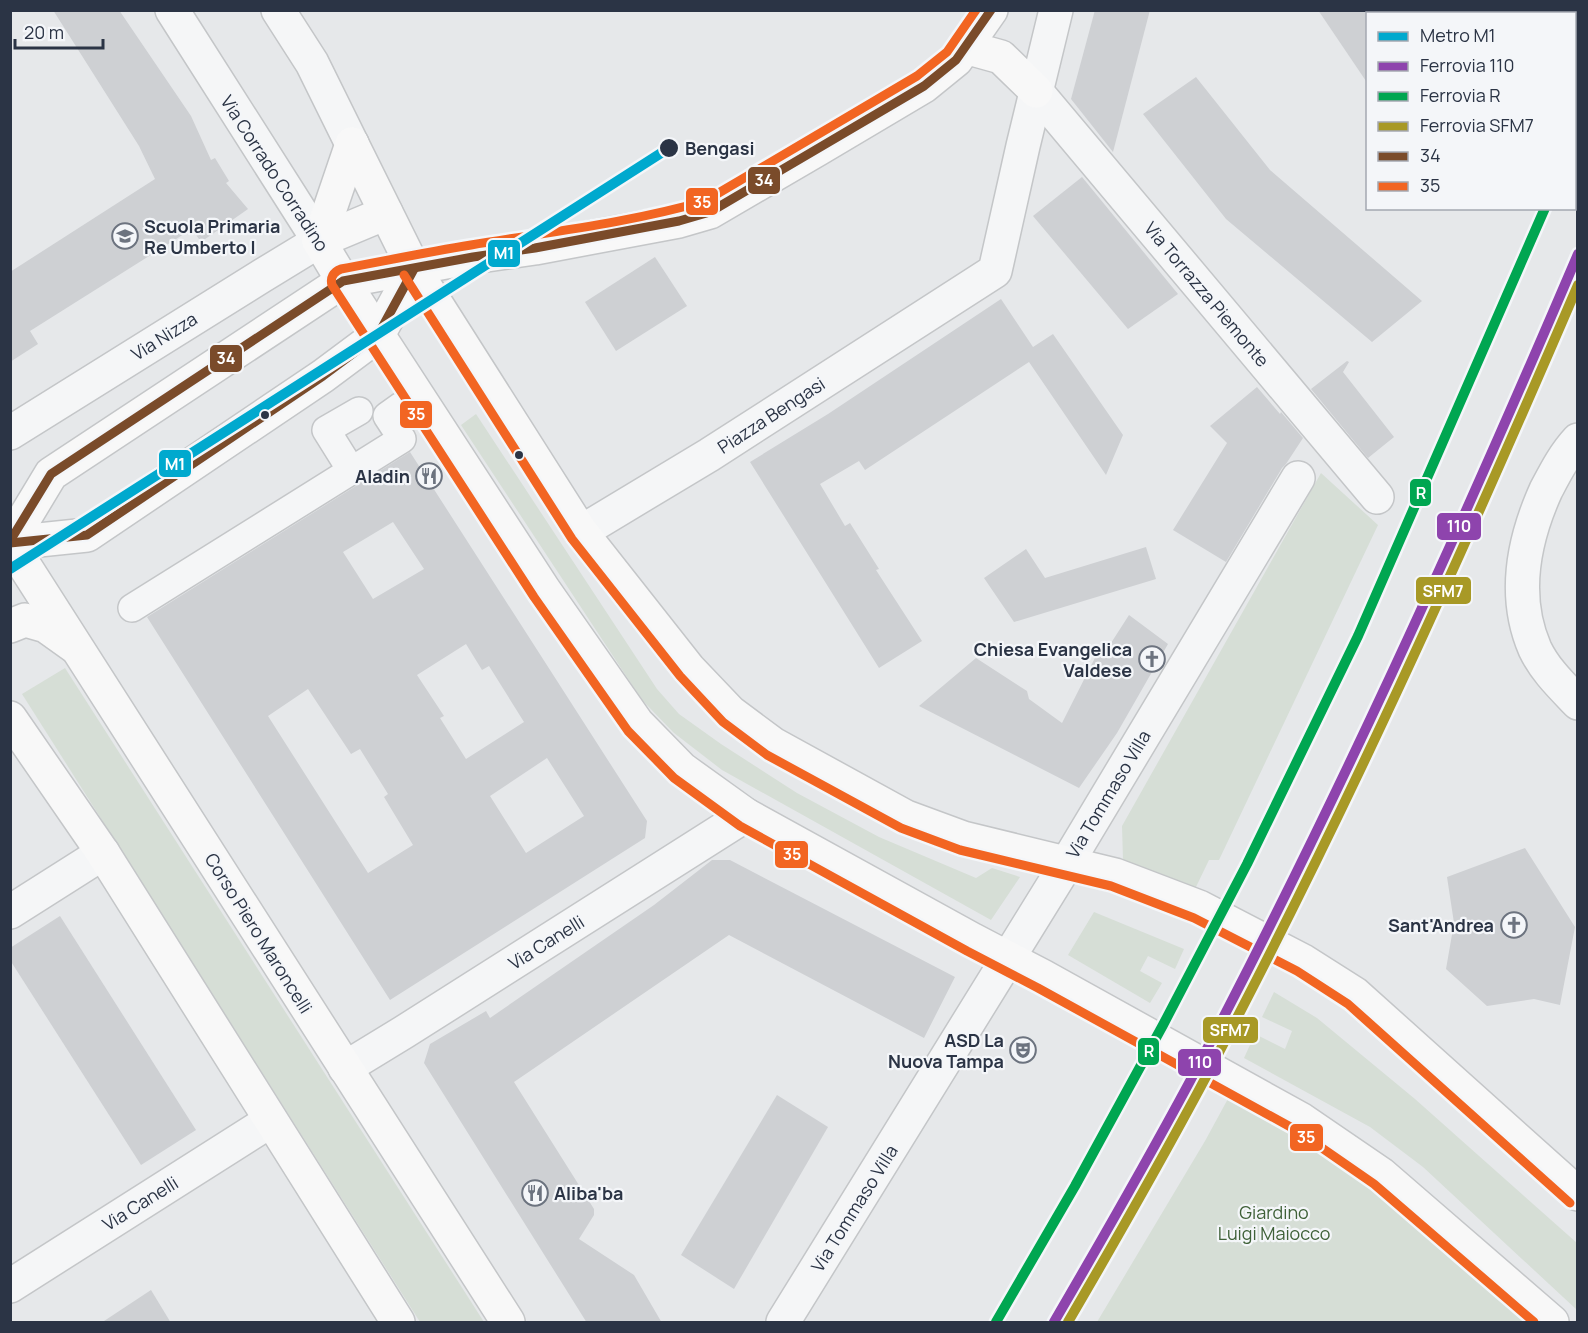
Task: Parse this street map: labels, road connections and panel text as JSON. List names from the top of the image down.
{
  "streets": {
    "main road": ["Via Corrado Corradino", "Corso Piero Maroncelli"],
    "street": [
      "Via Torrazza Piemonte",
      "Via Nizza",
      "Piazza Bengasi",
      "Via Tommaso Villa",
      "Via Canelli"
    ]
  },
  "crossings": [
    ["Via Corrado Corradino", "Via Nizza"],
    ["Via Torrazza Piemonte", "Piazza Bengasi"],
    ["Corso Piero Maroncelli", "Via Canelli"]
  ],
  "parks": ["Giardino Luigi Maiocco"],
  "places": {
    "other": ["Bengasi"],
    "school or university": ["Scuola Primaria Re Umberto I"],
    "restaurant": ["Aladin", "Aliba'ba"],
    "church": ["Chiesa Evangelica Valdese", "Sant'Andrea"],
    "theatre": ["ASD La Nuova Tampa"]
  },
  "lines": [
    "transit line 34",
    "transit line 35",
    "metro line M1",
    "rail line R",
    "rail line 110",
    "rail line SFM7"
  ],
  "legend": [
    "Metro M1",
    "Ferrovia 110",
    "Ferrovia R",
    "Ferrovia SFM7",
    "34",
    "35"
  ],
  "scale_bar": "20 m"
}
